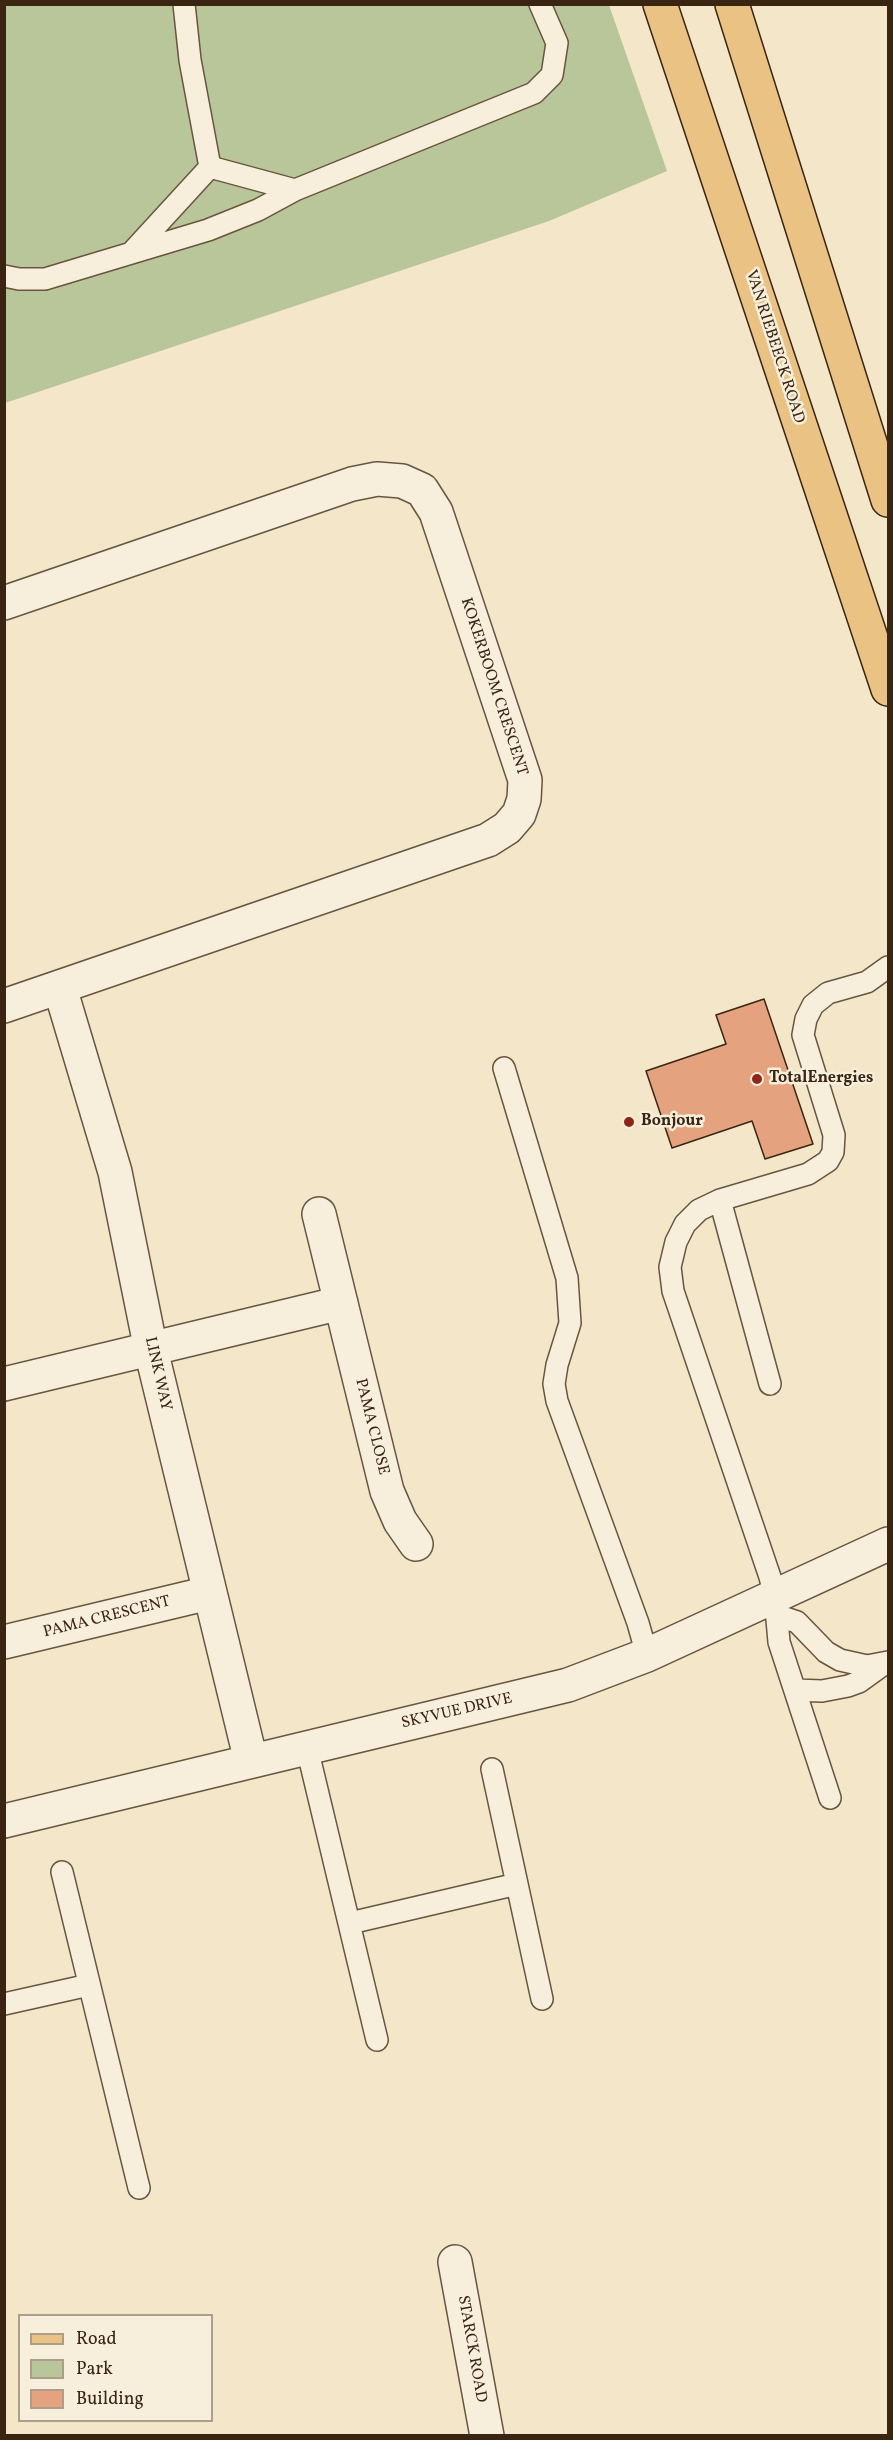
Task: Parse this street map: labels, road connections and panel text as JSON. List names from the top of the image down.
{
  "streets": {
    "main road": ["VAN RIEBEECK ROAD"],
    "street": [
      "KOKERBOOM CRESCENT",
      "LINK WAY",
      "PAMA CLOSE",
      "PAMA CRESCENT",
      "SKYVUE DRIVE",
      "STARCK ROAD"
    ]
  },
  "crossings": [
    ["KOKERBOOM CRESCENT", "LINK WAY"],
    ["LINK WAY", "PAMA CRESCENT"],
    ["LINK WAY", "SKYVUE DRIVE"]
  ],
  "places": ["TotalEnergies", "Bonjour"],
  "legend": ["Road", "Park", "Building"]
}
